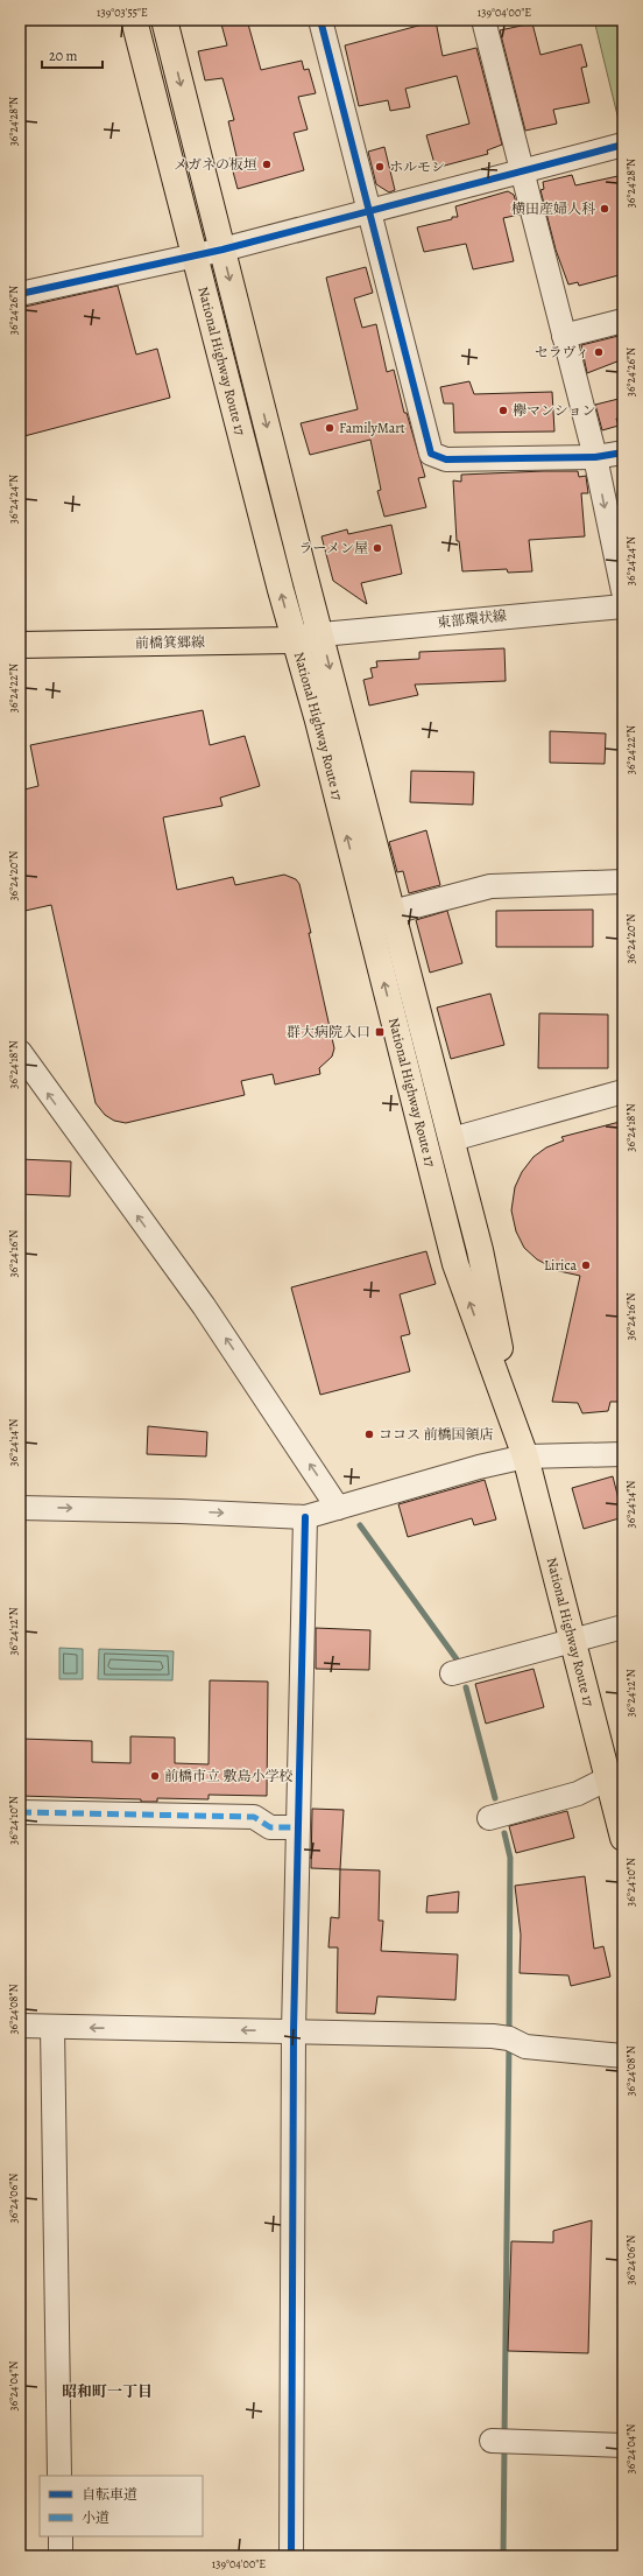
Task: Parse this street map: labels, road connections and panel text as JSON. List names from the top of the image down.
{
  "streets": {
    "main road": ["National Highway Route 17", "前橋箕郷線"],
    "street": ["東部環状線"]
  },
  "crossings": [
    ["National Highway Route 17", "東部環状線"],
    ["National Highway Route 17", "前橋箕郷線"],
    ["東部環状線", "前橋箕郷線"]
  ],
  "districts": ["昭和町一丁目"],
  "places": {
    "other": [
      "メガネの板垣",
      "ホルモン",
      "横田産婦人科",
      "セラヴィ",
      "欅マンション",
      "FamilyMart",
      "ラーメン屋",
      "Lirica",
      "ココス 前橋国領店",
      "前橋市立 敷島小学校"
    ],
    "transit": ["群大病院入口"]
  },
  "legend": ["自転車道", "小道"],
  "scale_bar": "20 m",
  "coordinates": [
    "139°03'55\"E",
    "139°04'00\"E",
    "36°24'28\"N",
    "36°24'26\"N",
    "36°24'24\"N",
    "36°24'22\"N",
    "36°24'20\"N",
    "36°24'18\"N",
    "36°24'16\"N",
    "36°24'14\"N",
    "36°24'12\"N",
    "36°24'10\"N",
    "36°24'08\"N",
    "36°24'06\"N",
    "36°24'04\"N"
  ]
}
